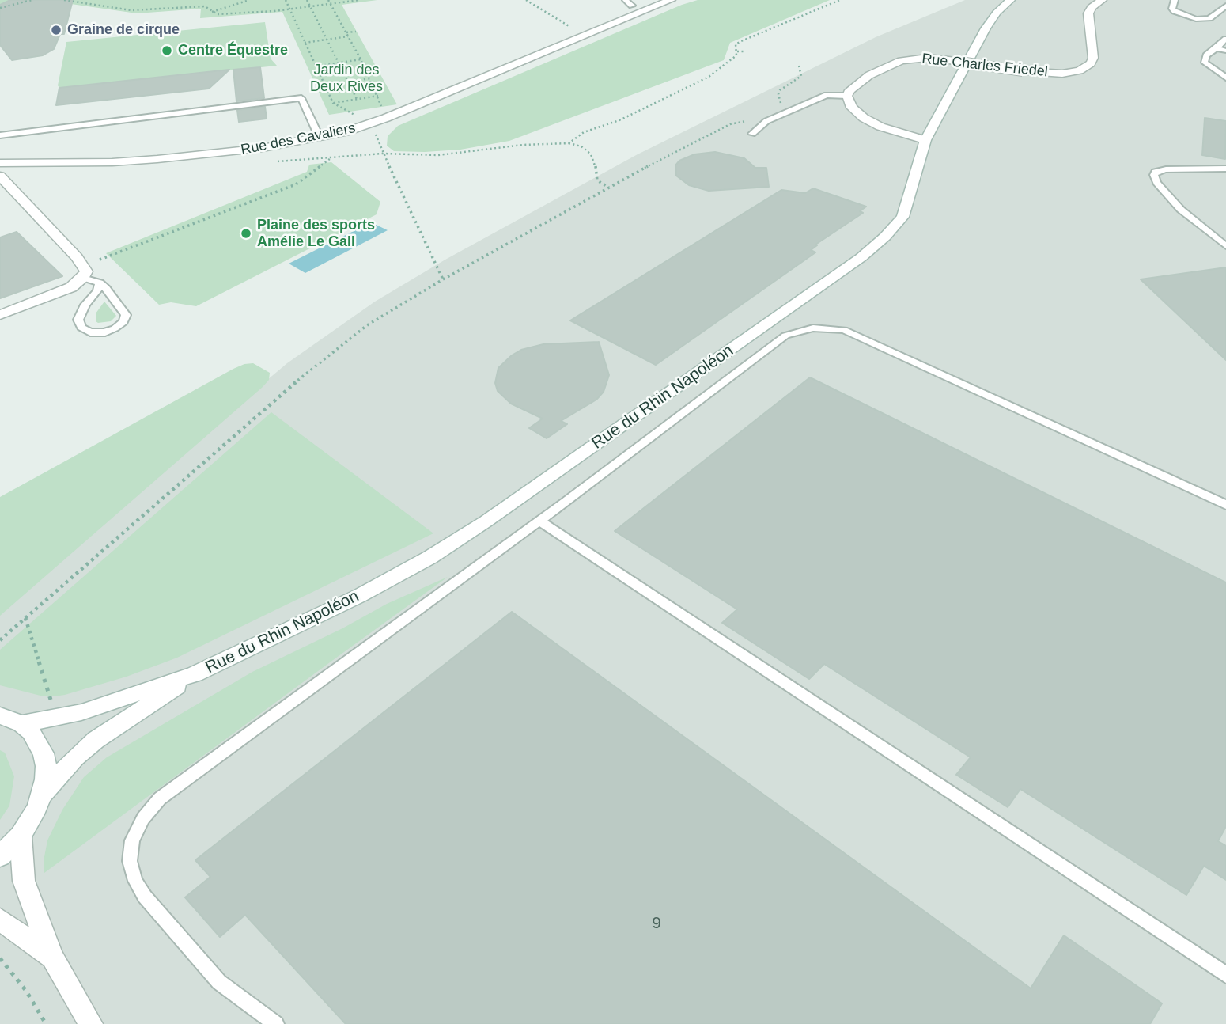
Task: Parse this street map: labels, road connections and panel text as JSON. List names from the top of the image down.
{
  "streets": {
    "street": ["Rue Charles Friedel", "Rue des Cavaliers", "Rue du Rhin Napoléon"]
  },
  "parks": ["Jardin des Deux Rives"],
  "places": ["Graine de cirque", "Centre Équestre", "Plaine des sports Amélie Le Gall"],
  "house_numbers": ["9"]
}
